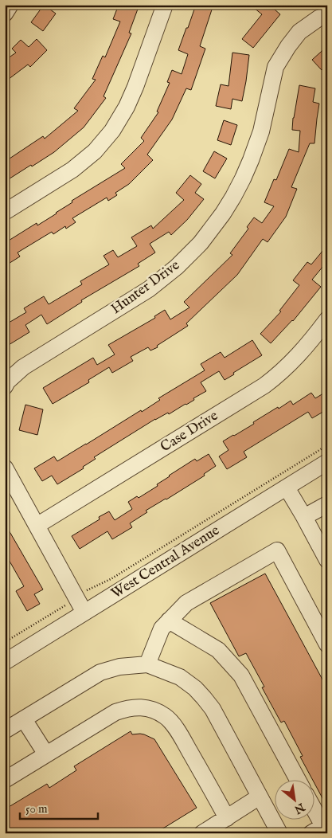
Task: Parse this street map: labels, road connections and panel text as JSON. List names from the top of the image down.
{
  "streets": {
    "street": ["Hunter Drive", "Case Drive", "West Central Avenue"]
  },
  "scale_bar": "50 m",
  "north": "bottom right"
}
